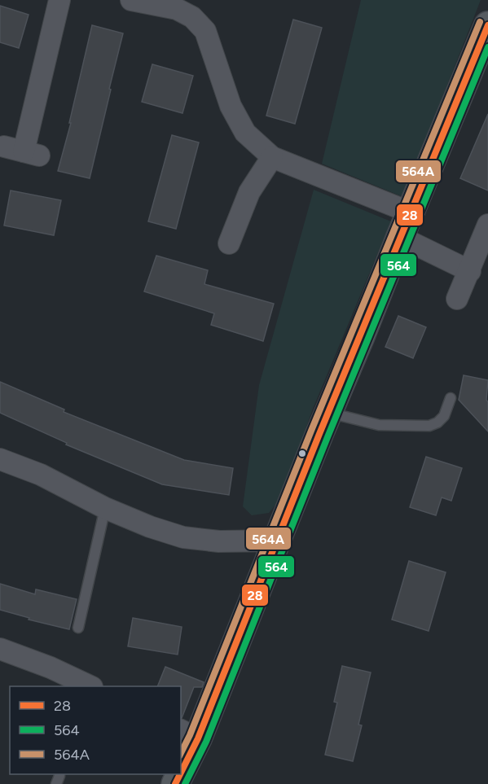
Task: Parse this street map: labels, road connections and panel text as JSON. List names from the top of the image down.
{
  "lines": ["transit line 564A", "transit line 28", "transit line 564"],
  "legend": ["28", "564", "564A"]
}
